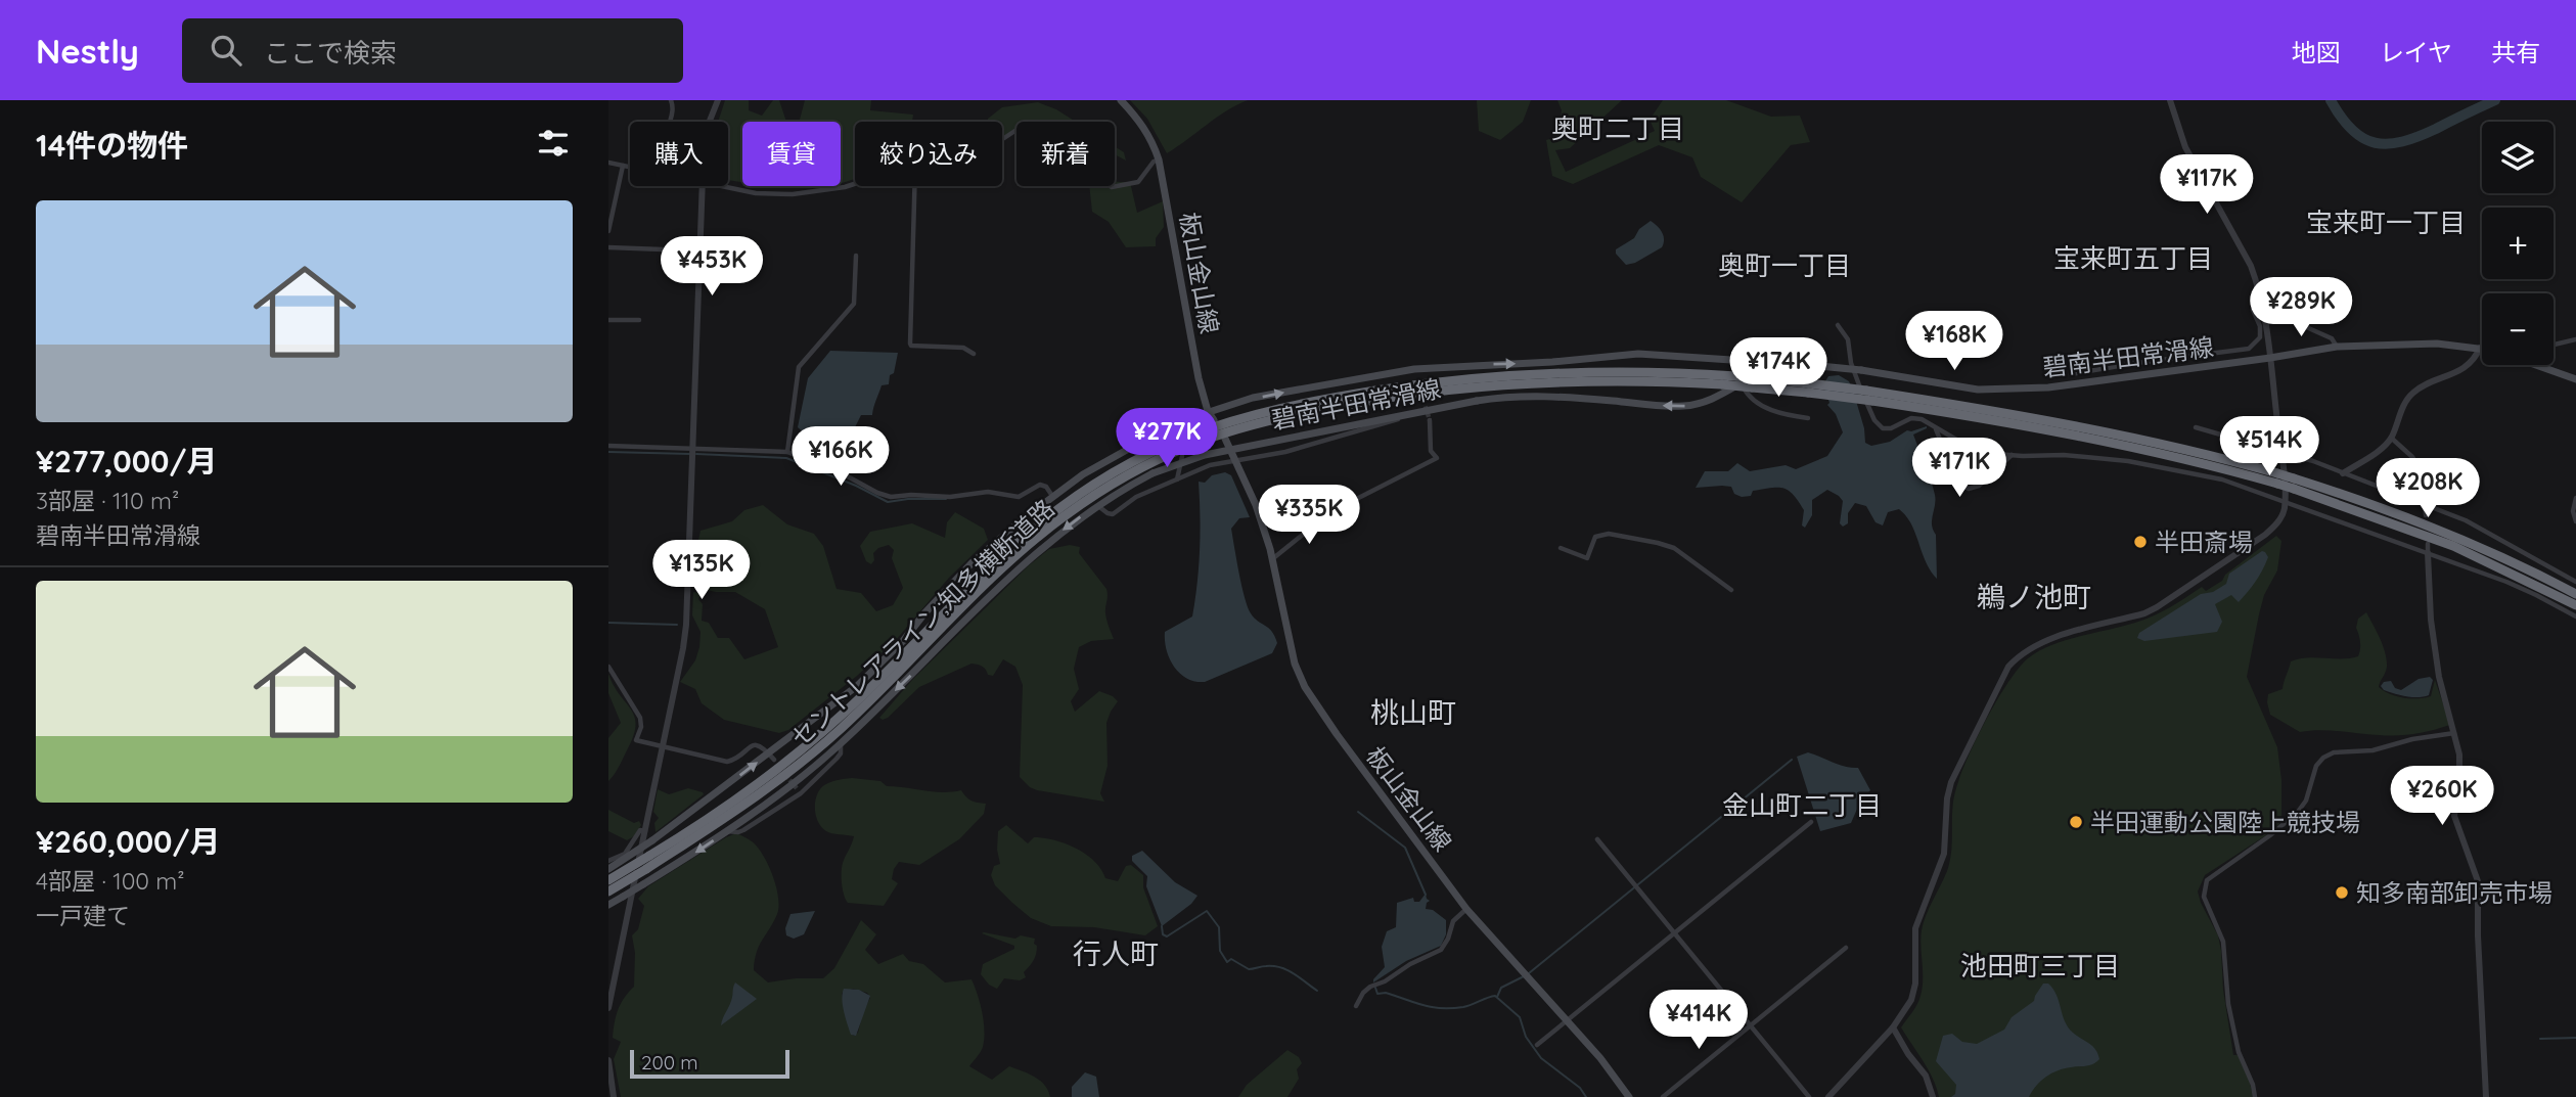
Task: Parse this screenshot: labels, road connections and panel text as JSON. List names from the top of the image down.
{
  "streets": {
    "highway": ["セントレアライン;知多横断道路"],
    "main road": ["板山金山線", "碧南半田常滑線"]
  },
  "crossings": [
    ["板山金山線", "碧南半田常滑線"],
    ["碧南半田常滑線", "セントレアライン;知多横断道路"]
  ],
  "districts": [
    "奥町二丁目",
    "宝来町一丁目",
    "宝来町五丁目",
    "奥町一丁目",
    "鵜ノ池町",
    "桃山町",
    "金山町二丁目",
    "行人町",
    "池田町三丁目"
  ],
  "places": ["半田斎場", "半田運動公園陸上競技場", "知多南部卸売市場"],
  "scale_bar": "200 m",
  "page": {
    "header": "Nestly",
    "search": "ここで検索",
    "nav": ["地図", "レイヤ", "共有"],
    "heading": "14件の物件",
    "map_buttons": ["+", "−"],
    "chip": [
      "購入",
      "賃貸",
      "絞り込み",
      "新着"
    ],
    "price": [
      "¥117K",
      "¥453K",
      "¥289K",
      "¥168K",
      "¥174K",
      "¥277K",
      "¥514K",
      "¥166K",
      "¥171K",
      "¥208K",
      "¥335K",
      "¥135K",
      "¥260K",
      "¥414K"
    ],
    "list": [
      {
        "name": "¥277,000/月",
        "note": "3部屋 · 110 m² · 碧南半田常滑線"
      },
      {
        "name": "¥260,000/月",
        "note": "4部屋 · 100 m² · 一戸建て"
      }
    ],
    "scale": "200 m"
  }
}
